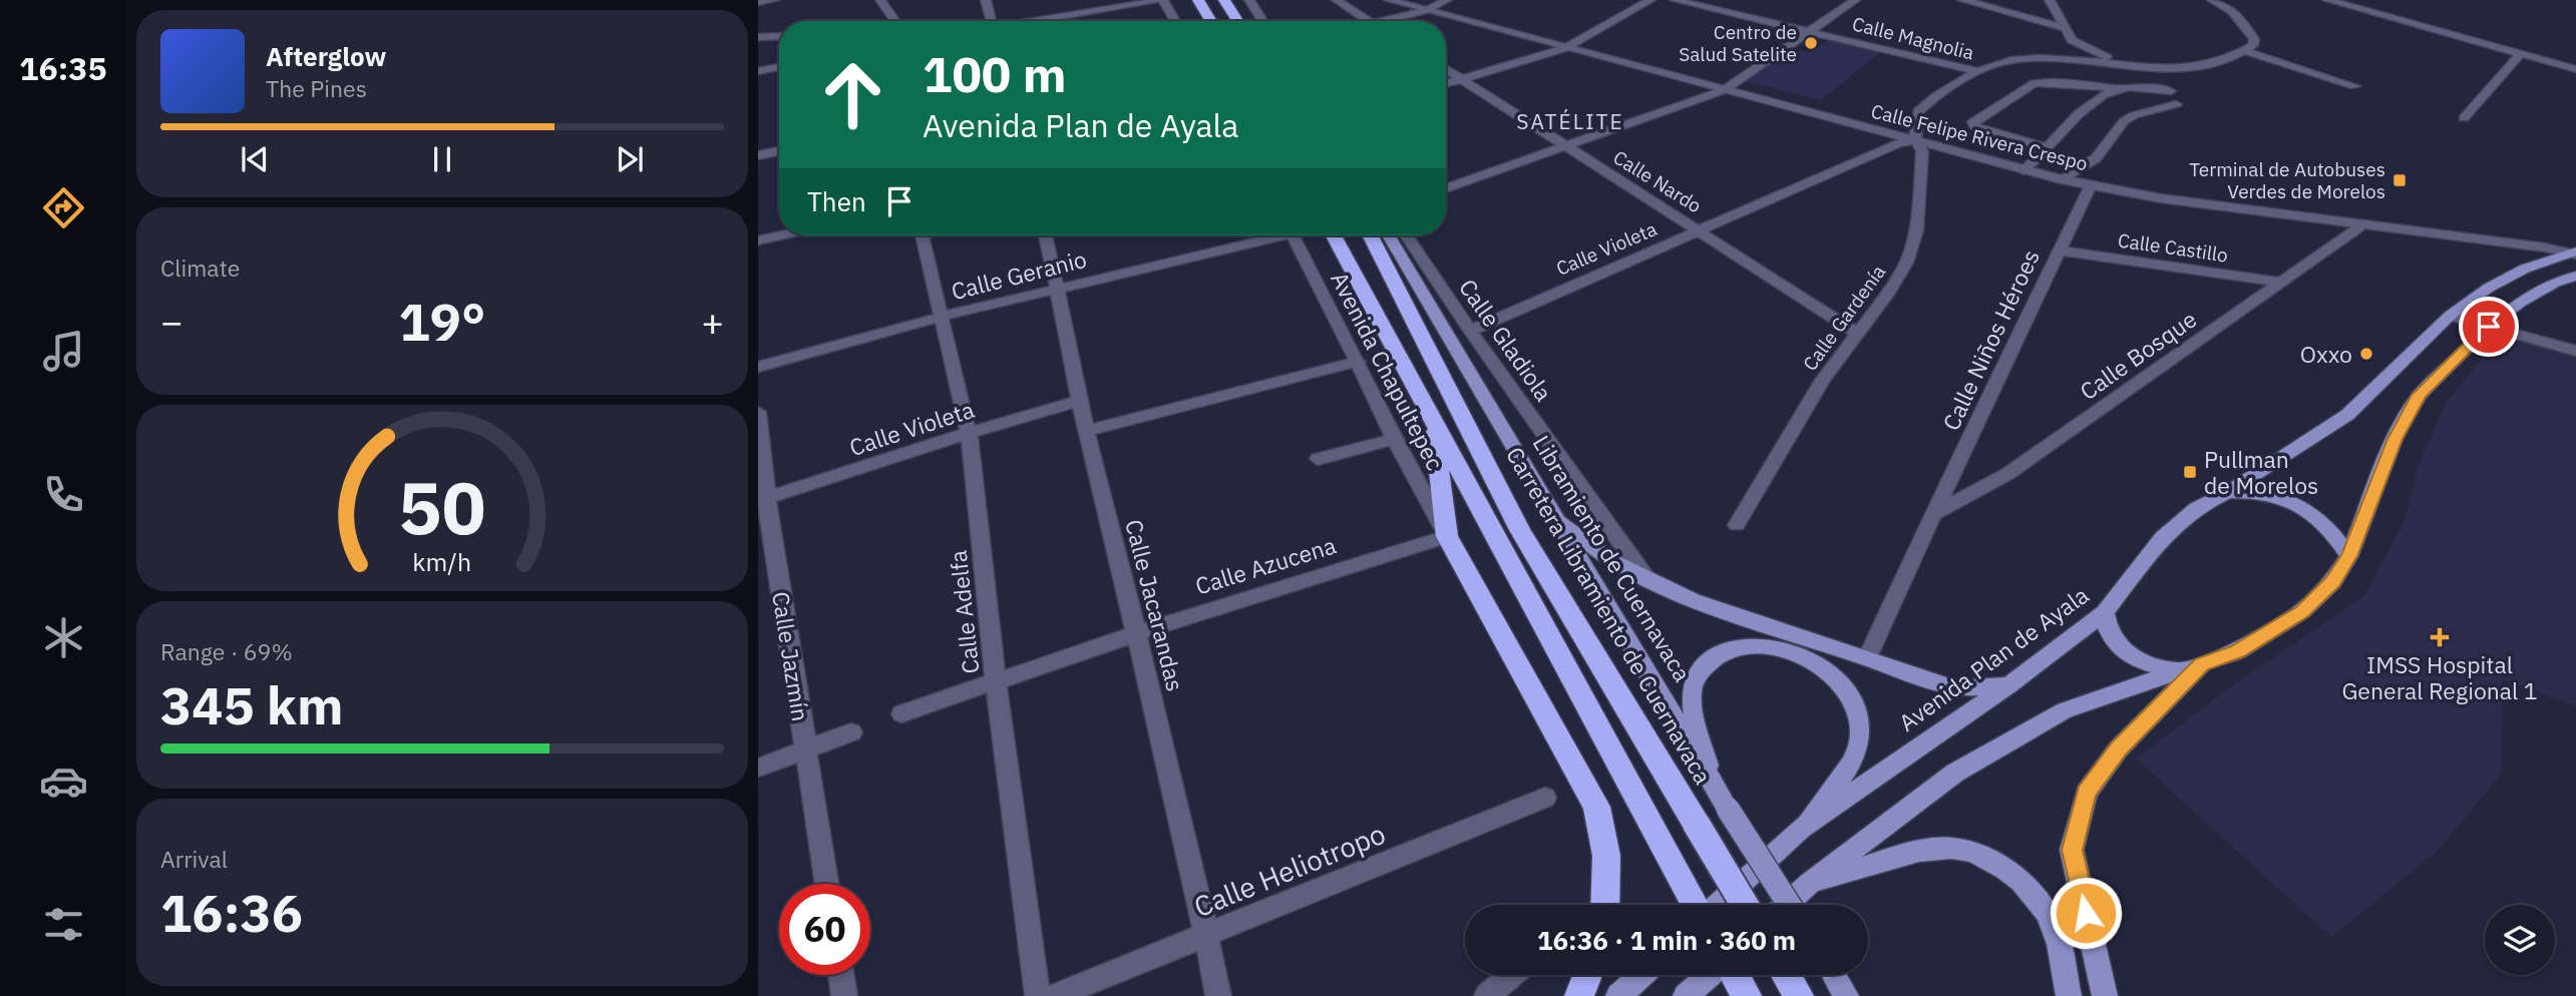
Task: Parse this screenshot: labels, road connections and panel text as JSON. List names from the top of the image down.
{
  "streets": {
    "highway": ["Carretera Libramiento de Cuernavaca"],
    "main road": ["Libramiento de Cuernavaca", "Avenida Plan de Ayala"],
    "street": [
      "Calle Magnolia",
      "Calle Felipe Rivera Crespo",
      "Calle Nardo",
      "Calle Castillo",
      "Calle Violeta",
      "Calle Geranio",
      "Calle Gardenía",
      "Calle Gladiola",
      "Calle Niños Héroes",
      "Calle Bosque",
      "Avenida Chapultepec",
      "Calle Azucena",
      "Calle Jacarandas",
      "Calle Adelfa",
      "Calle Jazmín",
      "Calle Heliotropo"
    ]
  },
  "crossings": [
    ["Calle Magnolia", "Calle Gardenía"],
    ["Calle Felipe Rivera Crespo", "Calle Violeta"],
    ["Calle Felipe Rivera Crespo", "Calle Gardenía"],
    ["Calle Felipe Rivera Crespo", "Calle Niños Héroes"],
    ["Calle Felipe Rivera Crespo", "Calle Bosque"],
    ["Calle Felipe Rivera Crespo", "Avenida Plan de Ayala"],
    ["Calle Nardo", "Calle Violeta"],
    ["Calle Nardo", "Calle Gardenía"],
    ["Calle Castillo", "Calle Niños Héroes"],
    ["Calle Castillo", "Calle Bosque"],
    ["Calle Violeta", "Calle Gardenía"],
    ["Calle Violeta", "Calle Gladiola"],
    ["Calle Violeta", "Calle Jacarandas"],
    ["Calle Violeta", "Calle Adelfa"],
    ["Calle Violeta", "Calle Jazmín"],
    ["Calle Geranio", "Calle Jacarandas"],
    ["Calle Geranio", "Calle Adelfa"],
    ["Calle Niños Héroes", "Calle Bosque"],
    ["Avenida Chapultepec", "Calle Azucena"],
    ["Calle Azucena", "Calle Jacarandas"],
    ["Calle Azucena", "Calle Adelfa"],
    ["Calle Jacarandas", "Calle Heliotropo"]
  ],
  "districts": ["SATÉLITE"],
  "places": {
    "other": ["Centro de Salud Satelite", "Oxxo"],
    "transit": ["Terminal de Autobuses Verdes de Morelos", "Pullman de Morelos"],
    "health": ["IMSS Hospital General Regional 1"]
  },
  "page": {
    "tabs": "16:35",
    "turn": ["100 m", "Avenida Plan de Ayala"],
    "song": ["Afterglow", "The Pines"],
    "then": "Then",
    "tile": [
      "Climate",
      ["Range · 69%", "345 km"],
      ["Arrival", "16:36"]
    ],
    "heat": ["−", "19°", "+"],
    "limit": "60",
    "trip": "16:36 · 1 min · 360 m",
    "gauge": ["50", "km/h"]
  }
}
